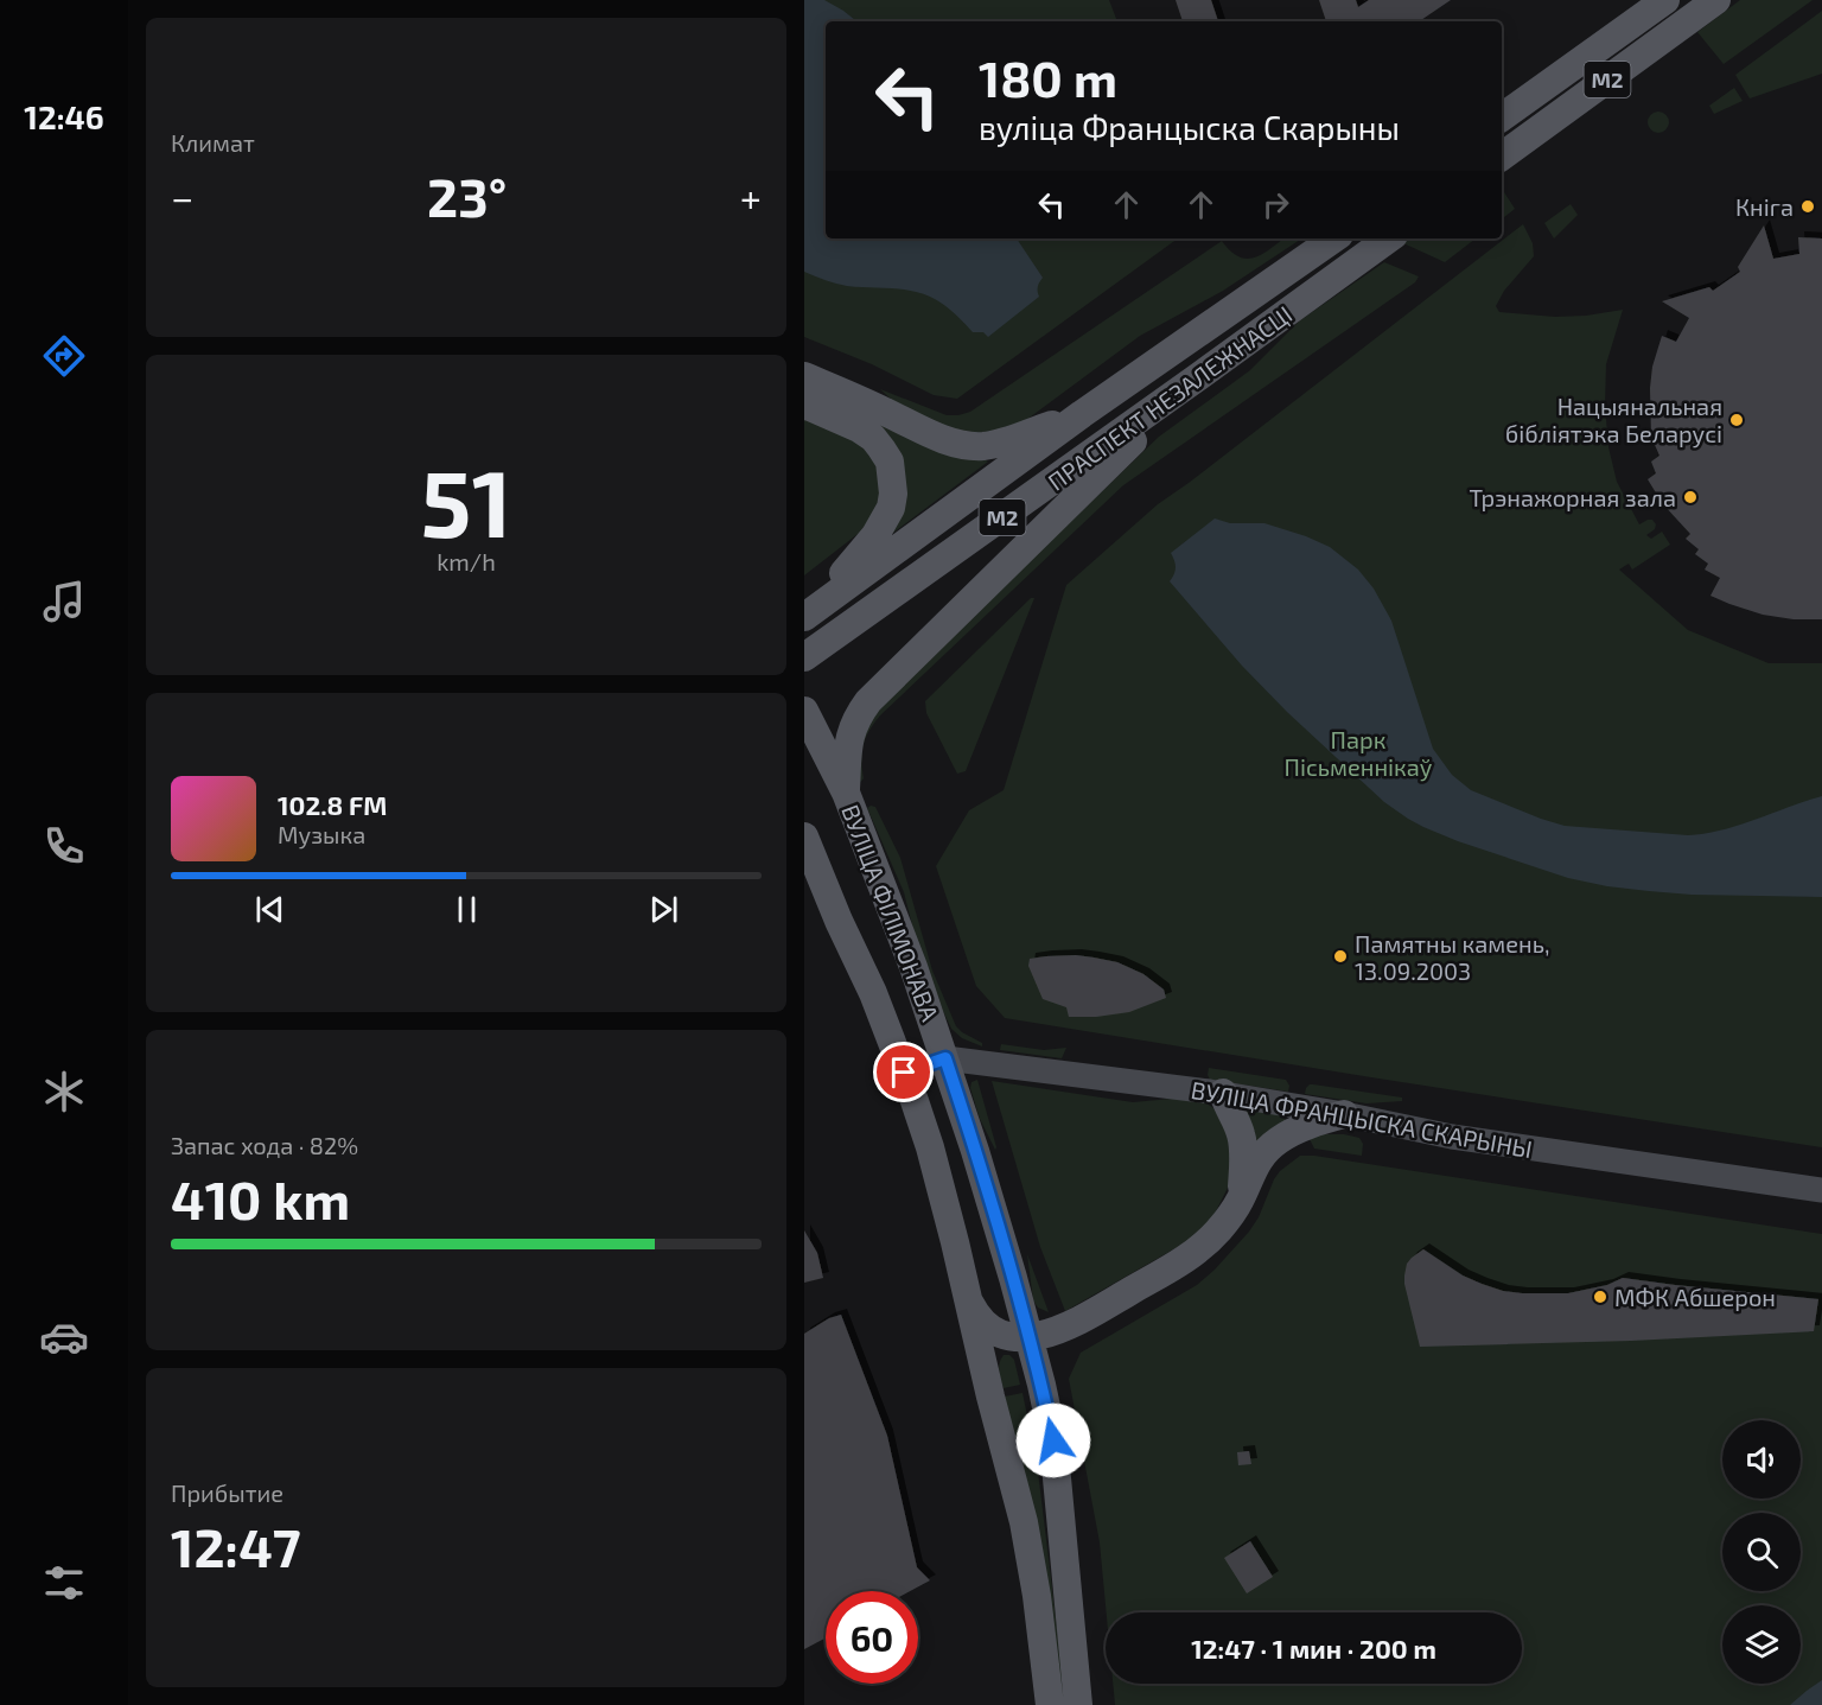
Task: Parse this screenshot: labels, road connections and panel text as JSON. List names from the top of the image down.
{
  "streets": {
    "main road": [
      "М2",
      "ПРАСПЕКТ НЕЗАЛЕЖНАСЦІ",
      "ВУЛІЦА ФІЛІМОНАВА",
      "ВУЛІЦА ФРАНЦЫСКА СКАРЫНЫ"
    ]
  },
  "crossings": [
    ["ВУЛІЦА ФІЛІМОНАВА", "ВУЛІЦА ФРАНЦЫСКА СКАРЫНЫ"]
  ],
  "parks": ["Парк Пісьменнікаў"],
  "places": [
    "Кніга",
    "Нацыянальная бібліятэка Беларусі",
    "Трэнажорная зала",
    "Памятны камень, 13.09.2003",
    "МФК Абшерон"
  ],
  "page": {
    "tabs": "12:46",
    "tile": [
      "Климат",
      ["51", "km/h"],
      ["Запас хода · 82%", "410 km"],
      ["Прибытие", "12:47"]
    ],
    "turn": ["180 m", "вуліца Францыска Скарыны"],
    "heat": ["−", "23°", "+"],
    "song": ["102.8 FM", "Музыка"],
    "limit": "60",
    "trip": "12:47 · 1 мин · 200 m"
  }
}
